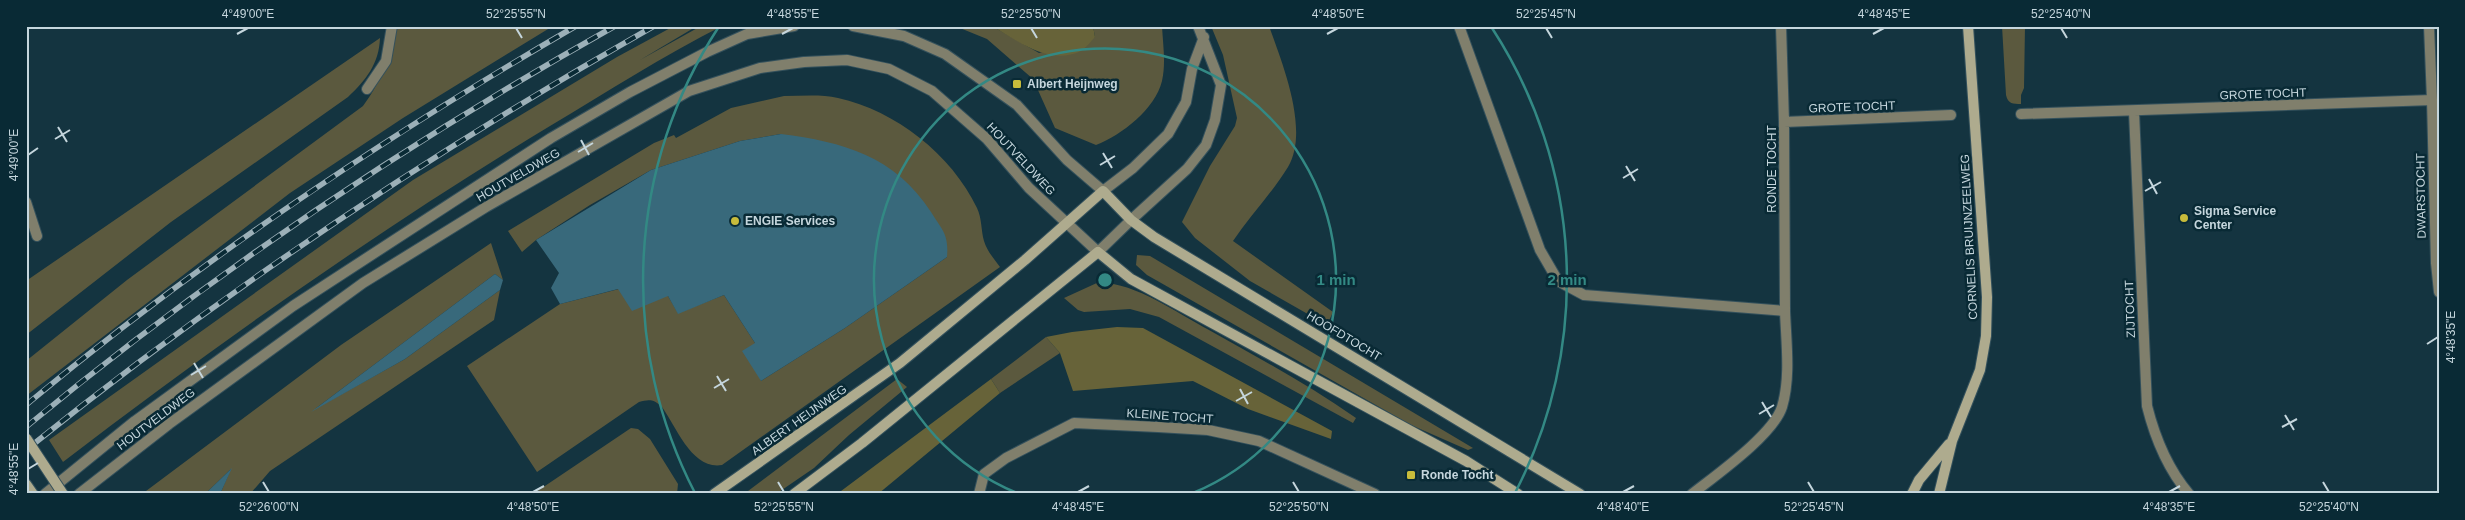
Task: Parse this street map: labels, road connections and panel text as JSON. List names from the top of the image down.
{
  "streets": {
    "main road": ["CORNELIS BRUIJNZEELWEG", "HOOFDTOCHT", "ALBERT HEIJNWEG"],
    "street": [
      "GROTE TOCHT",
      "HOUTVELDWEG",
      "RONDE TOCHT",
      "DWARSTOCHT",
      "ZIJTOCHT",
      "KLEINE TOCHT"
    ]
  },
  "crossings": [
    ["GROTE TOCHT", "RONDE TOCHT"],
    ["GROTE TOCHT", "DWARSTOCHT"],
    ["GROTE TOCHT", "ZIJTOCHT"],
    ["HOUTVELDWEG", "ALBERT HEIJNWEG"],
    ["HOOFDTOCHT", "ALBERT HEIJNWEG"]
  ],
  "places": {
    "transit": ["Albert Heijnweg", "Ronde Tocht"],
    "other": ["Sigma Service Center", "ENGIE Services"]
  },
  "coordinates": [
    "4°49'00\"E",
    "52°25'55\"N",
    "4°48'55\"E",
    "52°25'50\"N",
    "4°48'50\"E",
    "52°25'45\"N",
    "4°48'45\"E",
    "52°25'40\"N",
    "4°48'35\"E",
    "52°26'00\"N",
    "4°48'40\"E"
  ],
  "rings": ["1 min", "2 min"]
}
